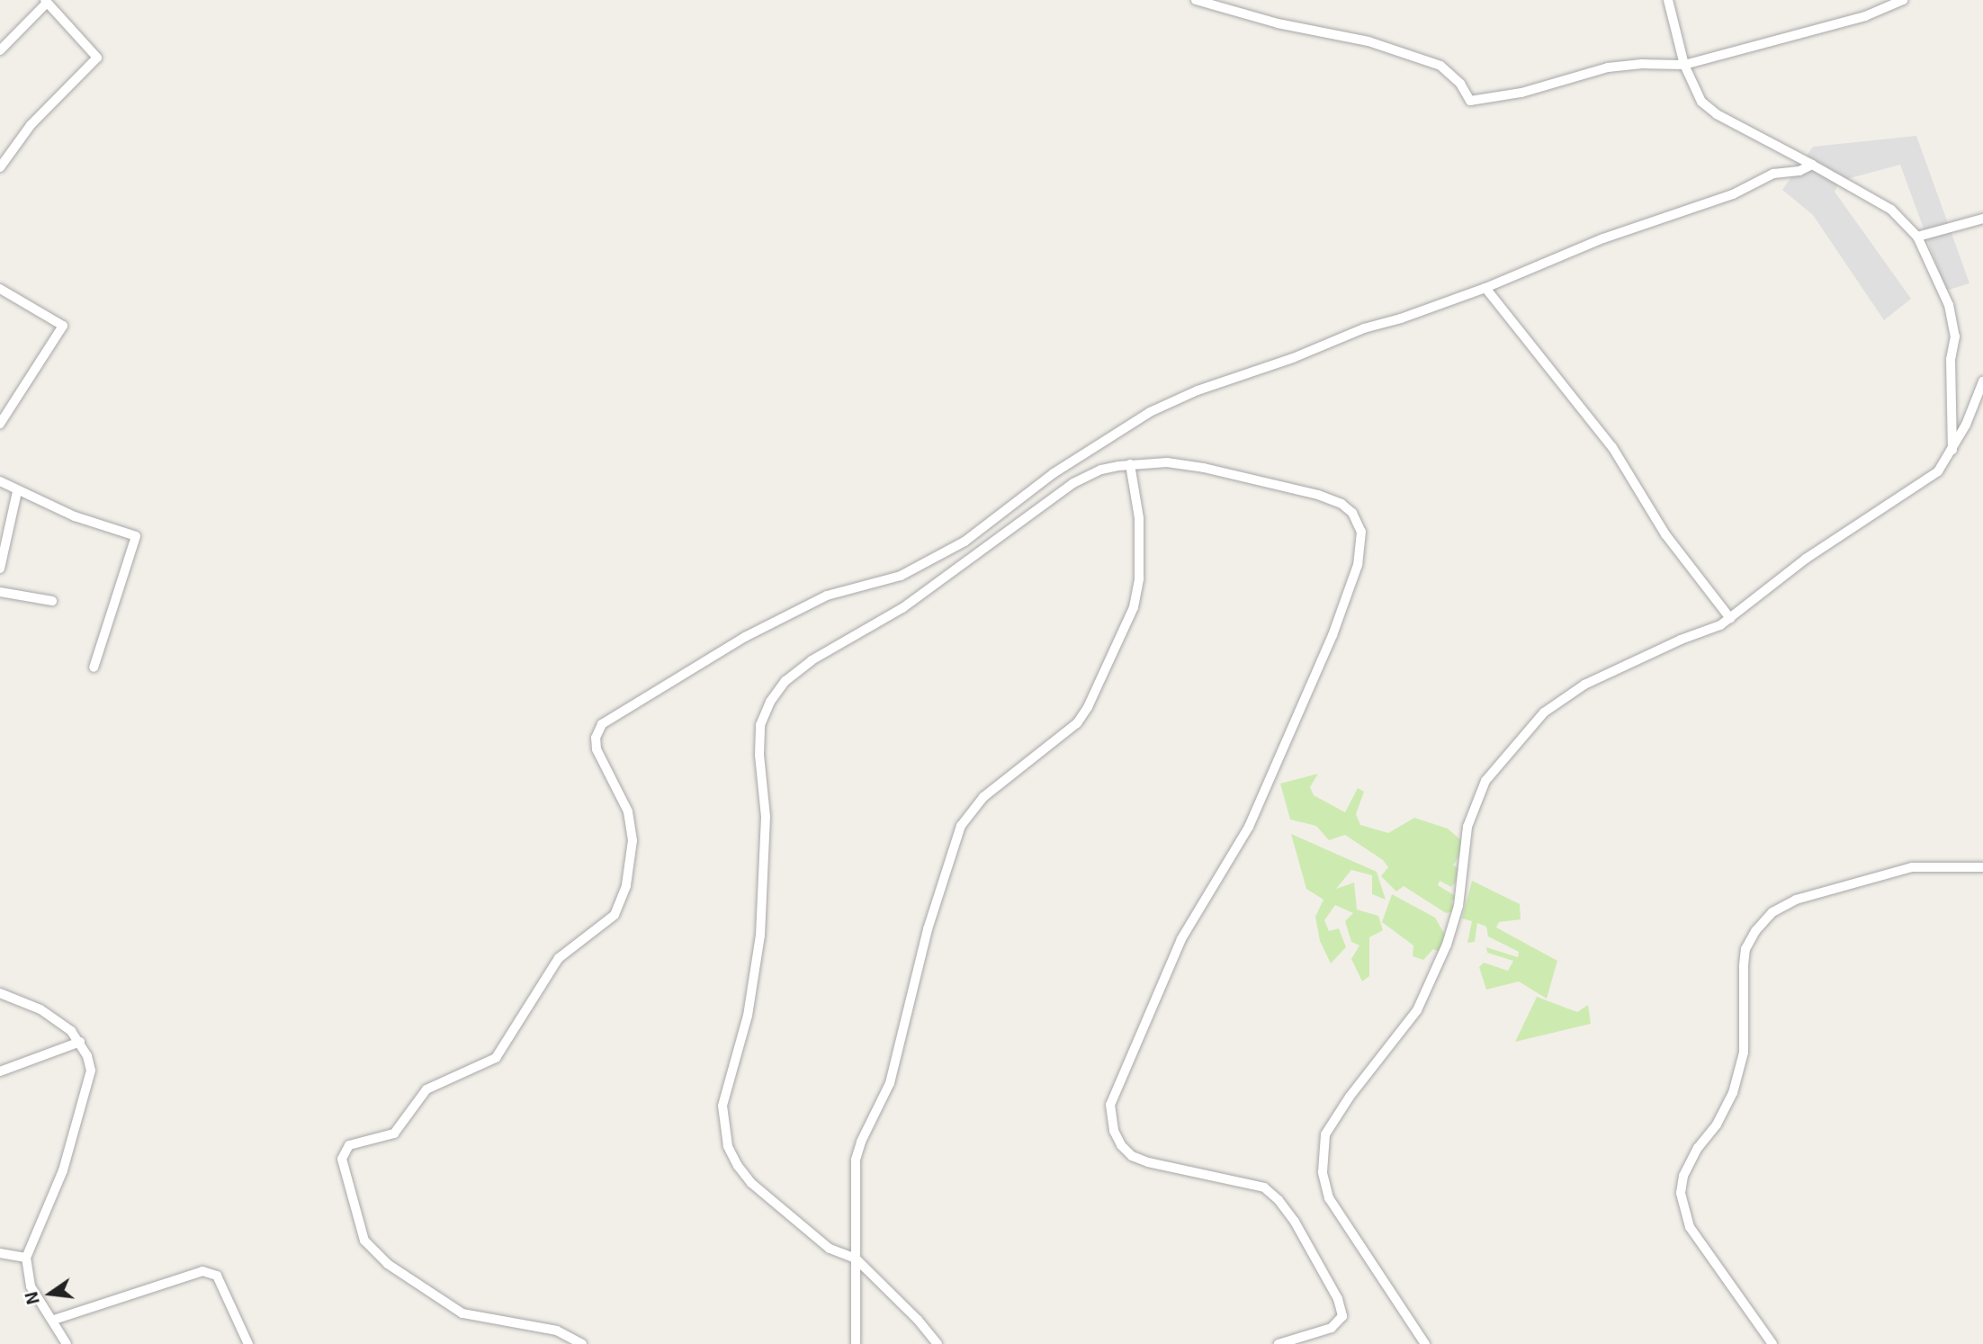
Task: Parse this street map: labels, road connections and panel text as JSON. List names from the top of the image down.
{
  "north": "left"
}
